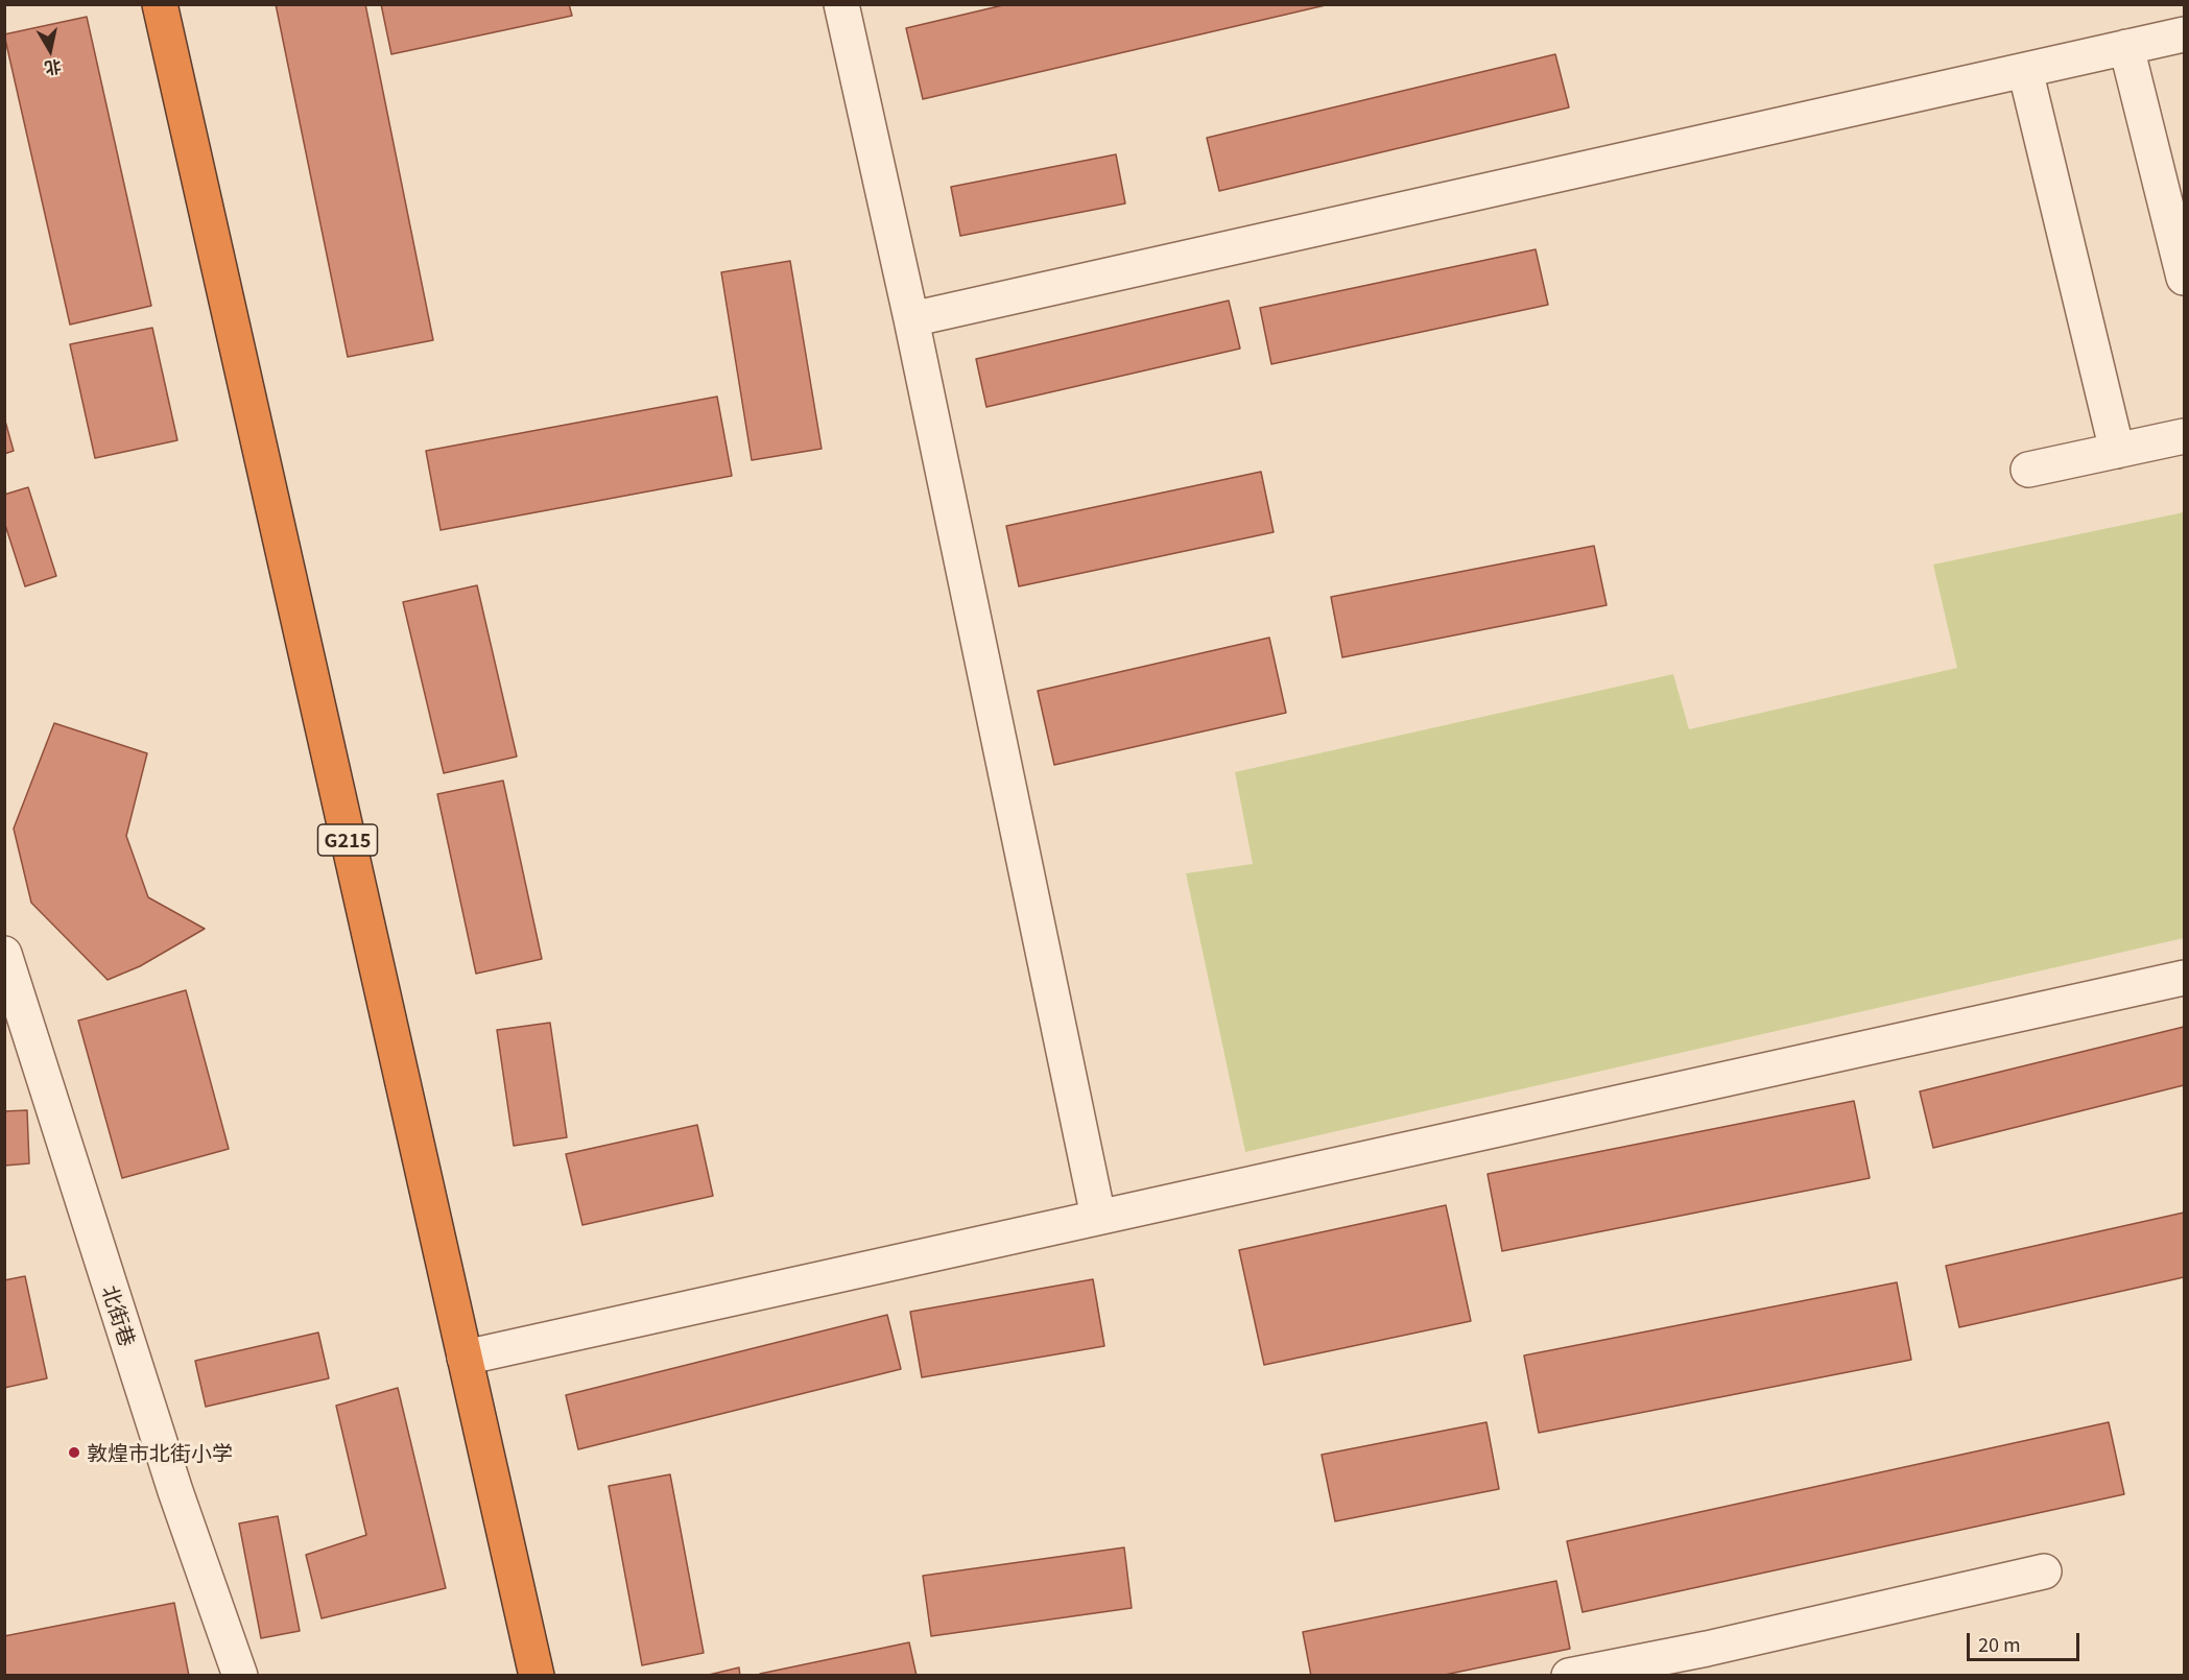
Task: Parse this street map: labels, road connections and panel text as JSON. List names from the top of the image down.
{
  "streets": {
    "highway": ["G215"],
    "street": ["北街巷"]
  },
  "places": ["敦煌市北街小学"],
  "scale_bar": "20 m",
  "north": "bottom"
}
